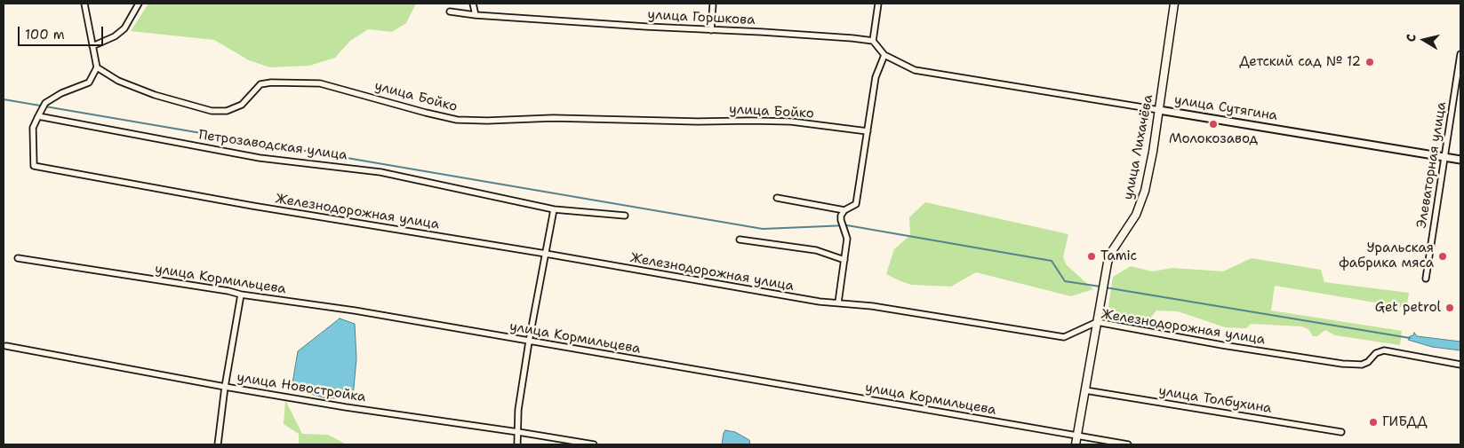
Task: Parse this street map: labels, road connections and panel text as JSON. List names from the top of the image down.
{
  "streets": {
    "main road": ["улица Лихачёва"],
    "street": [
      "улица Горшкова",
      "улица Бойко",
      "улица Сутягина",
      "Петрозаводская улица",
      "Элеваторная улица",
      "Железнодорожная улица",
      "улица Кормильцева",
      "улица Новостройка",
      "улица Толбухина"
    ]
  },
  "crossings": [
    ["улица Сутягина", "улица Лихачёва"],
    ["улица Сутягина", "Элеваторная улица"],
    ["Петрозаводская улица", "Железнодорожная улица"],
    ["улица Лихачёва", "Железнодорожная улица"],
    ["улица Лихачёва", "улица Кормильцева"],
    ["улица Лихачёва", "улица Толбухина"]
  ],
  "places": [
    "Детский сад № 12",
    "Молокозавод",
    "Tamic",
    "Уральская фабрика мяса",
    "Get petrol",
    "ГИБДД"
  ],
  "scale_bar": "100 m",
  "north": "left"
}
